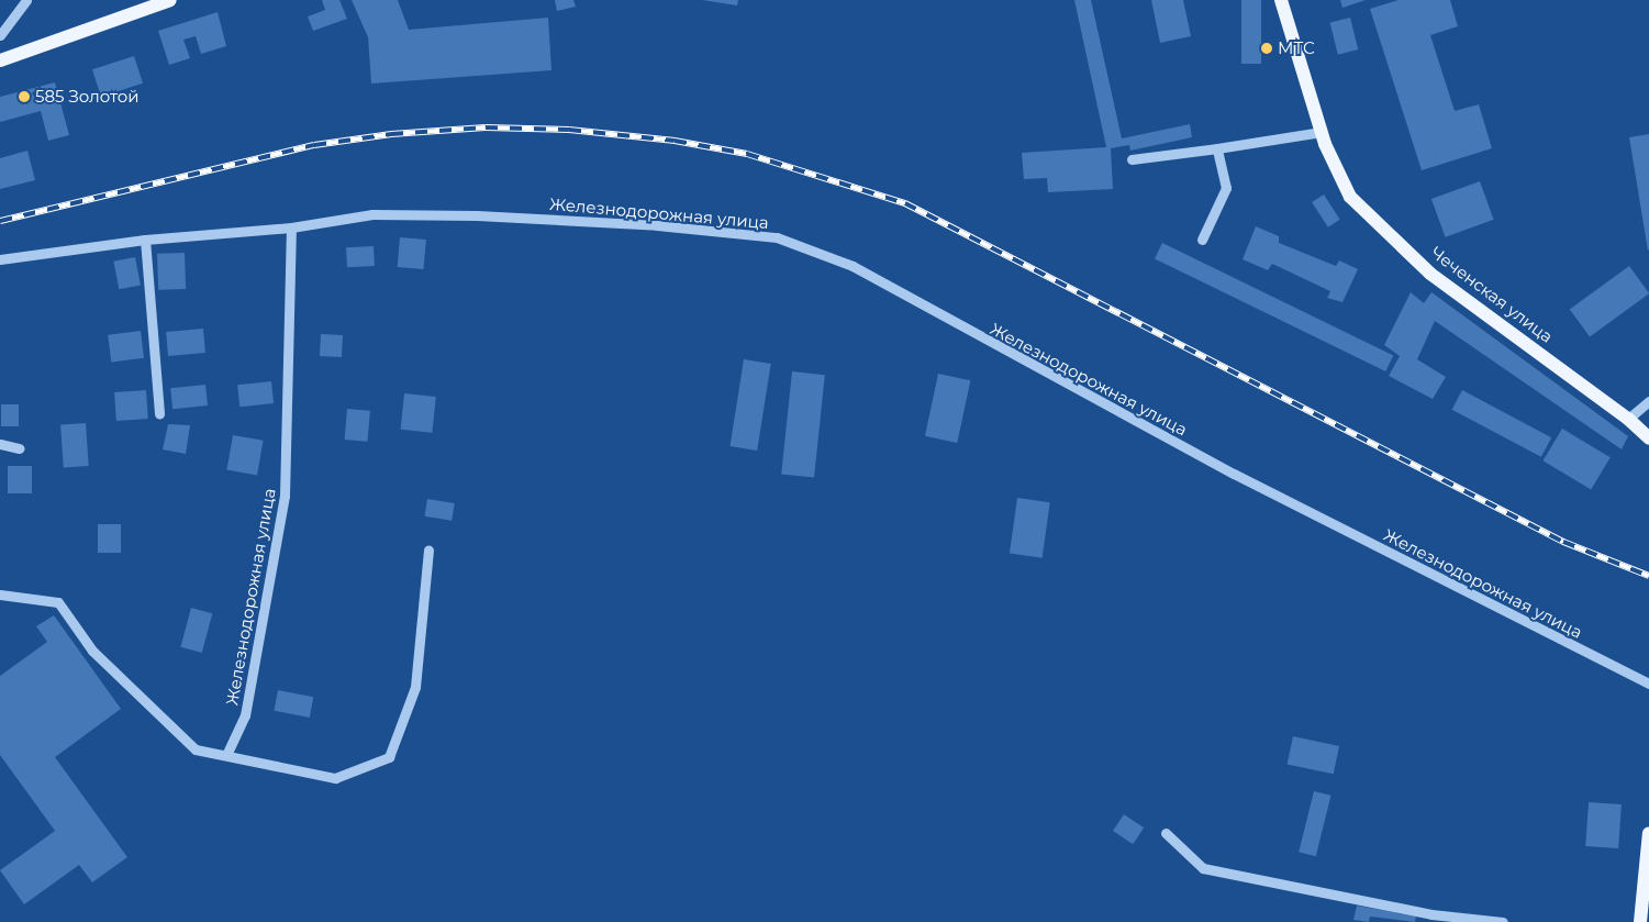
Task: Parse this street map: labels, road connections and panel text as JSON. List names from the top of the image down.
{
  "streets": {
    "main road": ["Чеченская улица"],
    "street": ["Железнодорожная улица"]
  },
  "places": ["МТС", "585 Золотой"]
}
